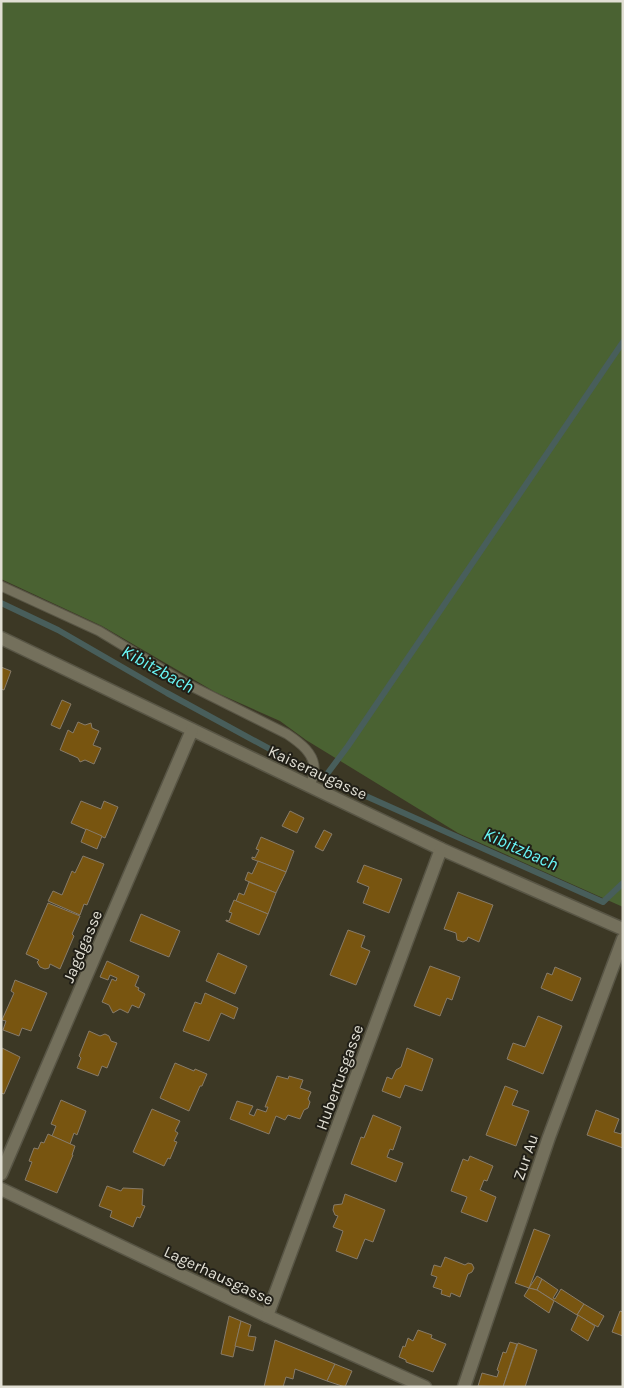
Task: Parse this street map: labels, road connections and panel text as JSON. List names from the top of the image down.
{
  "streets": {
    "street": [
      "Kaiseraugasse",
      "Jagdgasse",
      "Hubertusgasse",
      "Zur Au",
      "Lagerhausgasse"
    ]
  },
  "crossings": [
    ["Kaiseraugasse", "Jagdgasse"],
    ["Kaiseraugasse", "Hubertusgasse"],
    ["Hubertusgasse", "Lagerhausgasse"]
  ],
  "water": ["Kibitzbach"]
}
